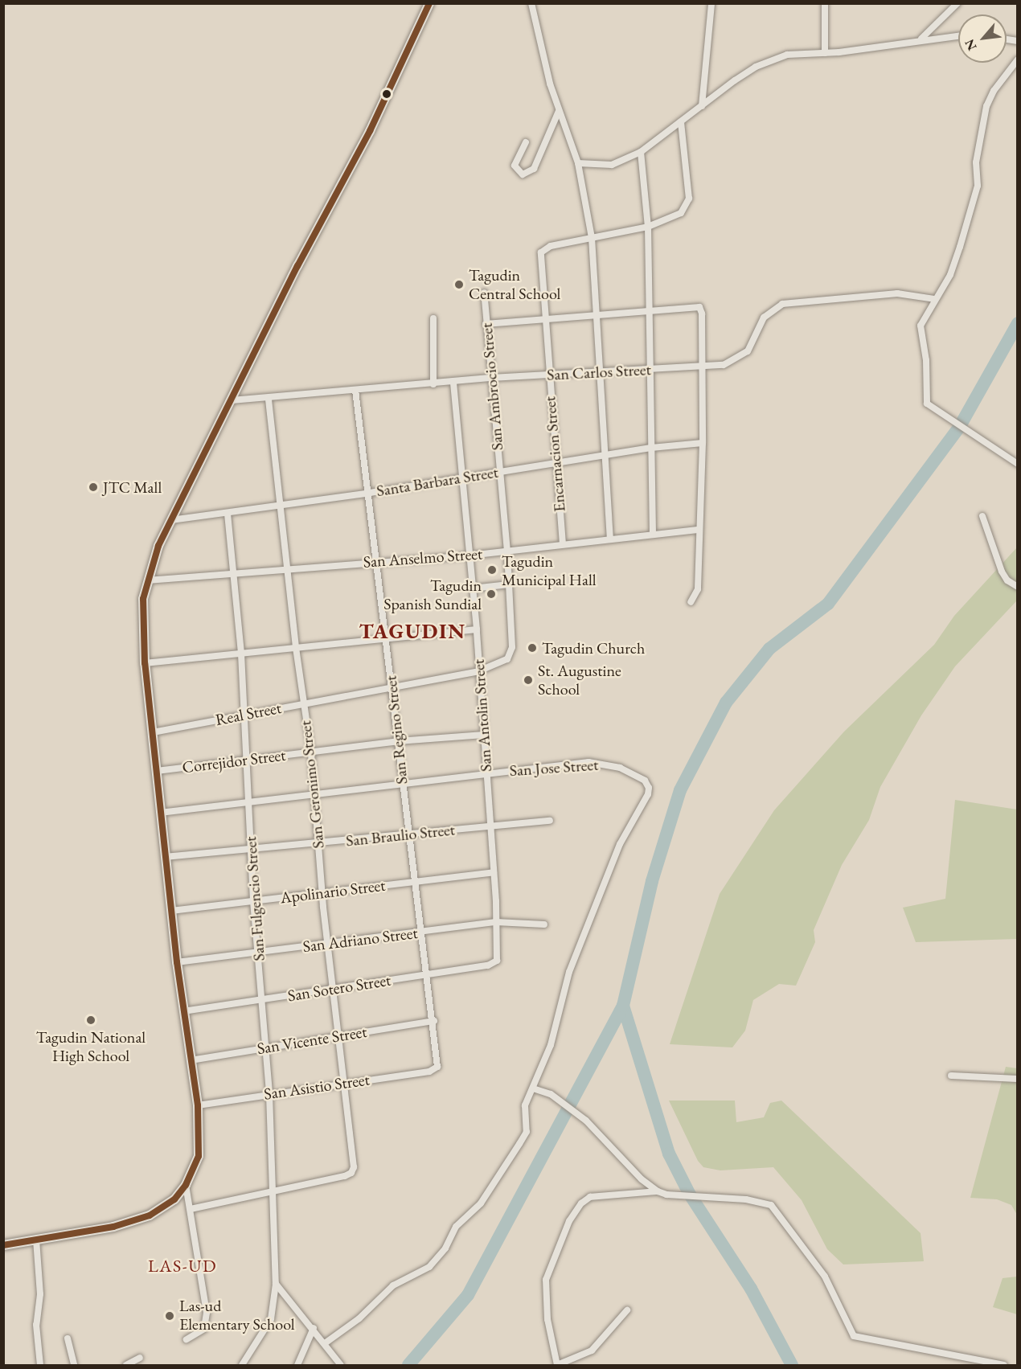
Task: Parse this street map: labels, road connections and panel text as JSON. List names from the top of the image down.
{
  "streets": {
    "street": [
      "San Carlos Street",
      "San Ambrocio Street",
      "Encarnacion Street",
      "Santa Barbara Street",
      "San Anselmo Street",
      "Real Street",
      "San Antolin Street",
      "San Regino Street",
      "Correjidor Street",
      "San Jose Street",
      "San Geronimo Street",
      "San Braulio Street",
      "Apolinario Street",
      "San Fulgencio Street",
      "San Adriano Street",
      "San Sotero Street",
      "San Vicente Street",
      "San Asistio Street"
    ]
  },
  "crossings": [
    ["San Carlos Street", "San Ambrocio Street"],
    ["San Carlos Street", "Encarnacion Street"],
    ["San Carlos Street", "San Antolin Street"],
    ["San Carlos Street", "San Regino Street"],
    ["San Carlos Street", "San Geronimo Street"],
    ["San Ambrocio Street", "Santa Barbara Street"],
    ["San Ambrocio Street", "San Anselmo Street"],
    ["San Ambrocio Street", "Real Street"],
    ["Encarnacion Street", "Santa Barbara Street"],
    ["Encarnacion Street", "San Anselmo Street"],
    ["Santa Barbara Street", "San Antolin Street"],
    ["Santa Barbara Street", "San Regino Street"],
    ["Santa Barbara Street", "San Geronimo Street"],
    ["Santa Barbara Street", "San Fulgencio Street"],
    ["San Anselmo Street", "San Antolin Street"],
    ["San Anselmo Street", "San Regino Street"],
    ["San Anselmo Street", "San Geronimo Street"],
    ["San Anselmo Street", "San Fulgencio Street"],
    ["Real Street", "San Antolin Street"],
    ["Real Street", "San Regino Street"],
    ["Real Street", "San Geronimo Street"],
    ["Real Street", "San Fulgencio Street"],
    ["San Antolin Street", "Correjidor Street"],
    ["San Antolin Street", "San Jose Street"],
    ["San Antolin Street", "San Braulio Street"],
    ["San Antolin Street", "Apolinario Street"],
    ["San Antolin Street", "San Adriano Street"],
    ["San Antolin Street", "San Sotero Street"],
    ["San Regino Street", "Correjidor Street"],
    ["San Regino Street", "San Jose Street"],
    ["San Regino Street", "San Braulio Street"],
    ["San Regino Street", "Apolinario Street"],
    ["San Regino Street", "San Adriano Street"],
    ["San Regino Street", "San Sotero Street"],
    ["San Regino Street", "San Vicente Street"],
    ["San Regino Street", "San Asistio Street"],
    ["Correjidor Street", "San Geronimo Street"],
    ["Correjidor Street", "San Fulgencio Street"],
    ["San Jose Street", "San Geronimo Street"],
    ["San Jose Street", "San Fulgencio Street"],
    ["San Geronimo Street", "San Braulio Street"],
    ["San Geronimo Street", "Apolinario Street"],
    ["San Geronimo Street", "San Fulgencio Street"],
    ["San Geronimo Street", "San Adriano Street"],
    ["San Geronimo Street", "San Sotero Street"],
    ["San Geronimo Street", "San Vicente Street"],
    ["San Geronimo Street", "San Asistio Street"],
    ["San Braulio Street", "San Fulgencio Street"],
    ["Apolinario Street", "San Fulgencio Street"],
    ["San Fulgencio Street", "San Adriano Street"],
    ["San Fulgencio Street", "San Sotero Street"],
    ["San Fulgencio Street", "San Vicente Street"],
    ["San Fulgencio Street", "San Asistio Street"]
  ],
  "districts": ["TAGUDIN", "LAS-UD"],
  "places": [
    "Tagudin Central School",
    "JTC Mall",
    "Tagudin Municipal Hall",
    "Tagudin Spanish Sundial",
    "Tagudin Church",
    "St. Augustine School",
    "Tagudin National High School",
    "Las-ud Elementary School"
  ],
  "north": "bottom left"
}
